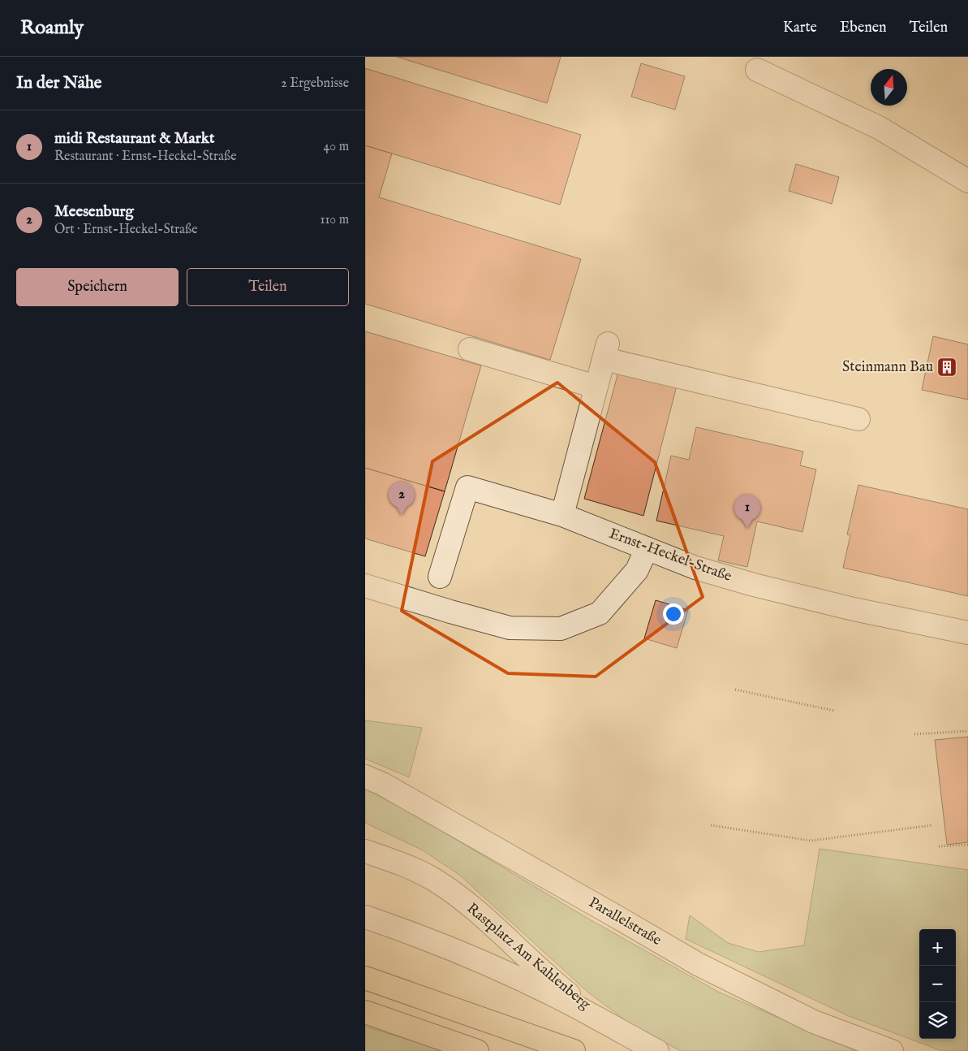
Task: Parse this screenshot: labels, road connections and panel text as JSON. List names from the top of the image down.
{
  "streets": {
    "street": ["Ernst-Heckel-Straße", "Parallelstraße", "Rastplatz Am Kahlenberg"]
  },
  "places": {
    "building": ["Steinmann Bau"]
  },
  "north": "top",
  "page": {
    "header": "Roamly",
    "nav": ["Karte", "Ebenen", "Teilen"],
    "heading": ["In der Nähe", "2 Ergebnisse"],
    "list": [
      {
        "mark": "1",
        "name": "midi Restaurant & Markt",
        "note": "Restaurant · Ernst-Heckel-Straße",
        "value": "40 m"
      },
      {
        "mark": "2",
        "name": "Meesenburg",
        "note": "Ort · Ernst-Heckel-Straße",
        "value": "110 m"
      }
    ],
    "buttons": ["Speichern", "Teilen"],
    "pins": ["2", "1"],
    "map_buttons": ["+", "−"]
  }
}
